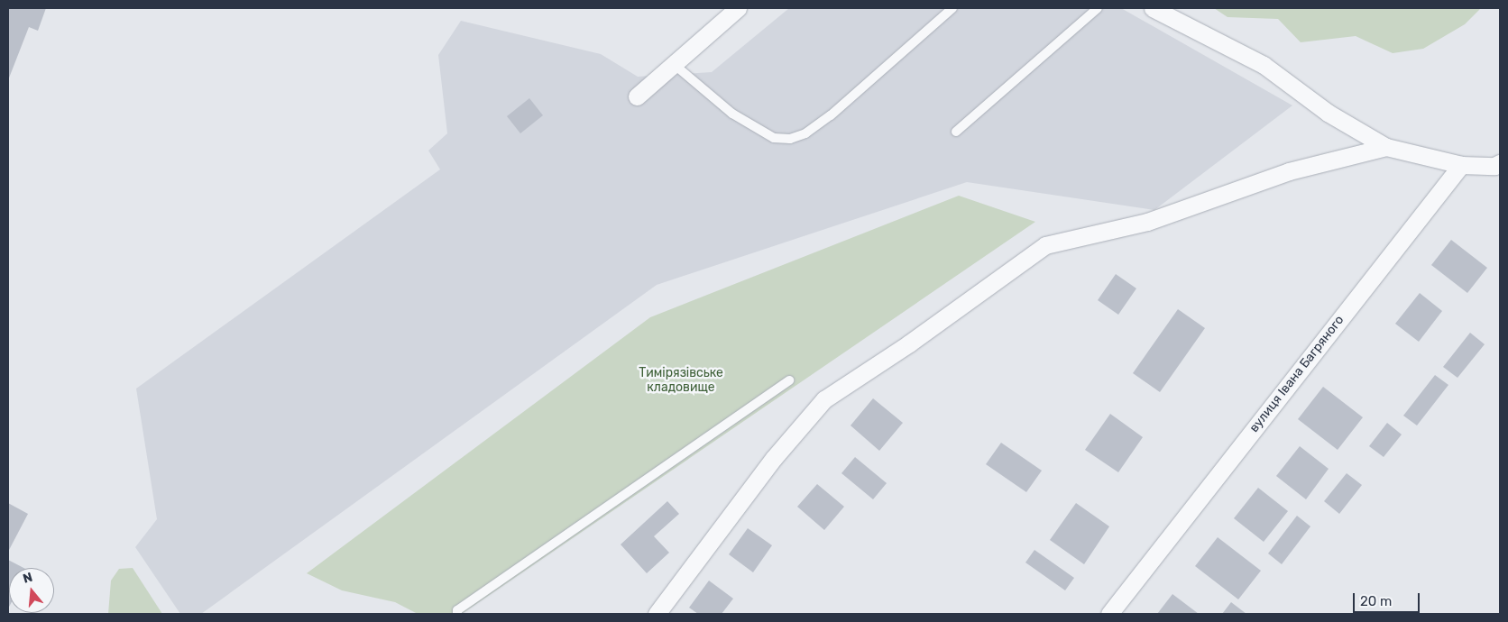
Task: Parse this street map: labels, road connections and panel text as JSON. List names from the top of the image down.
{
  "streets": {
    "street": ["вулиця Івана Багряного"]
  },
  "parks": ["Тимірязівське кладовище"],
  "scale_bar": "20 m",
  "north": "top"
}
